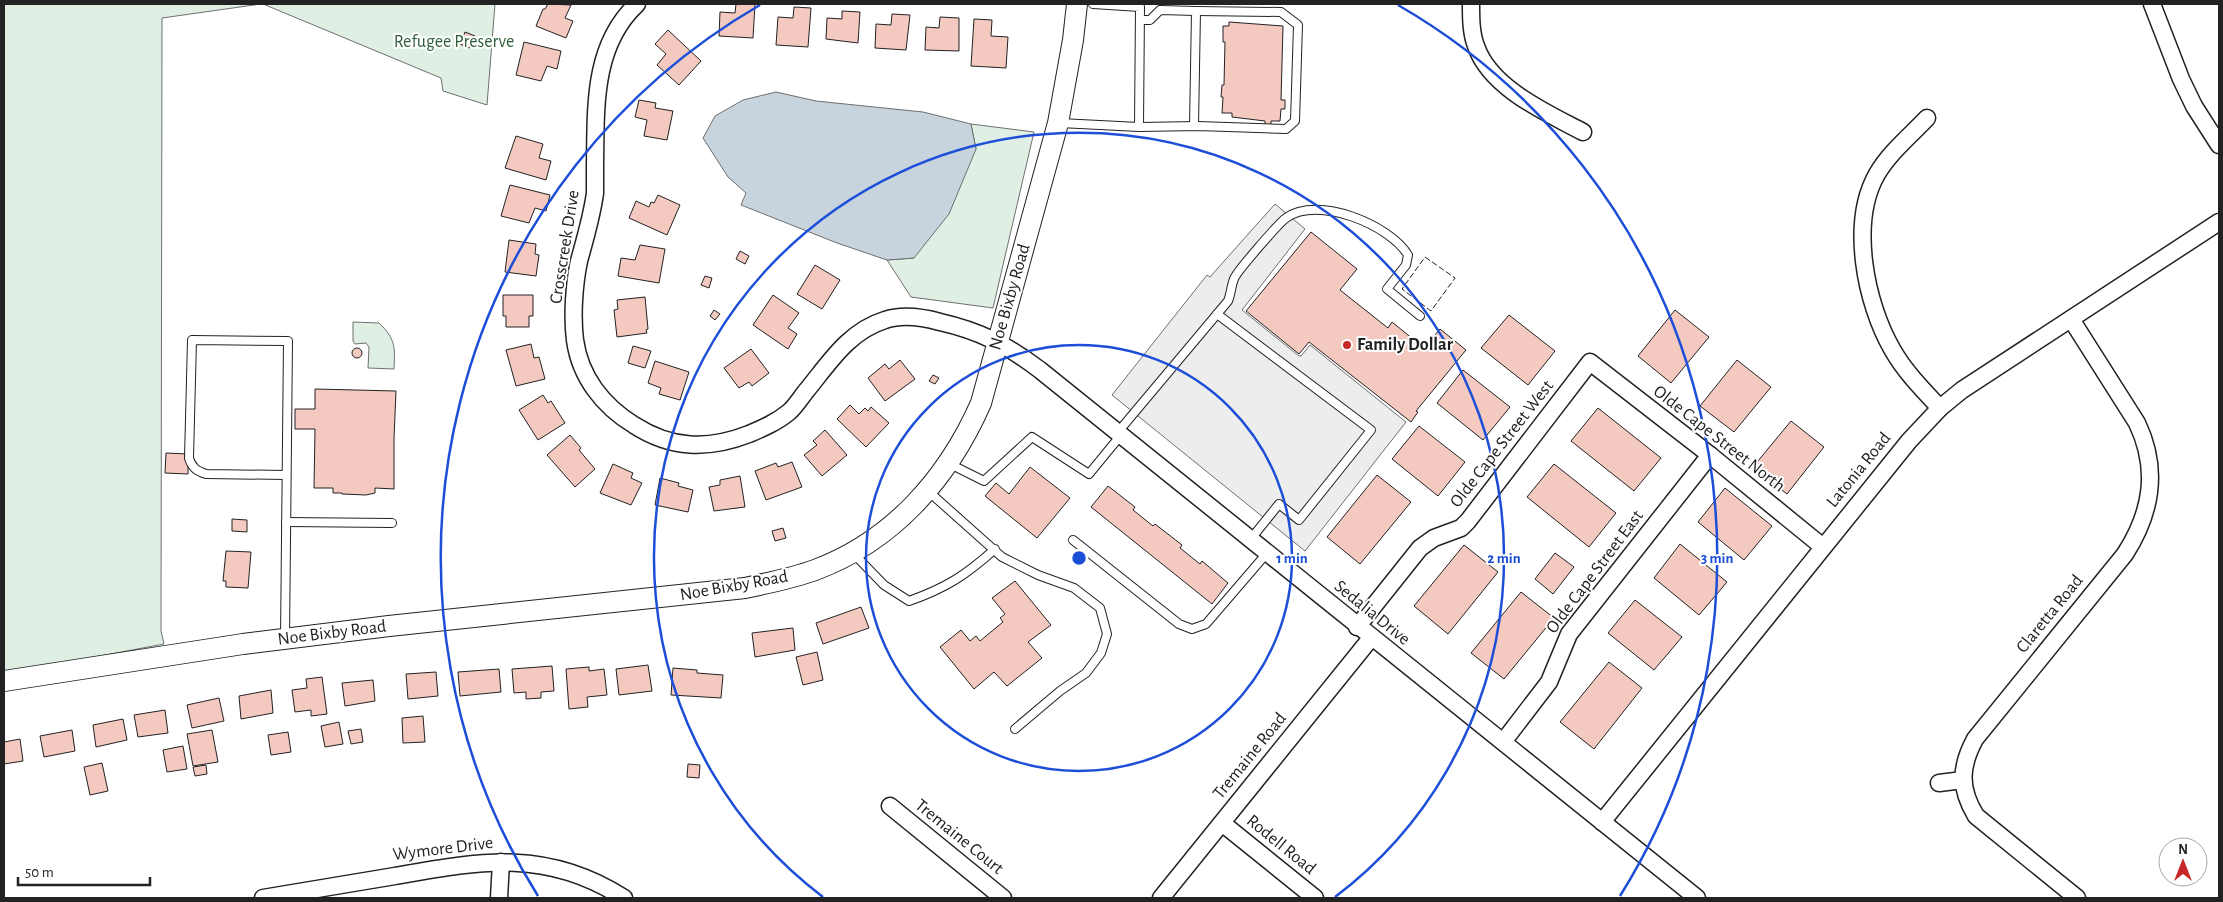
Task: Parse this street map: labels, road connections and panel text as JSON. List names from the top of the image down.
{
  "streets": {
    "street": [
      "Crosscreek Drive",
      "Noe Bixby Road",
      "Olde Cape Street North",
      "Olde Cape Street West",
      "Latonia Road",
      "Olde Cape Street East",
      "Sedalia Drive",
      "Claretta Road",
      "Tremaine Road",
      "Tremaine Court",
      "Rodell Road",
      "Wymore Drive"
    ]
  },
  "crossings": [
    ["Crosscreek Drive", "Noe Bixby Road"],
    ["Crosscreek Drive", "Sedalia Drive"],
    ["Noe Bixby Road", "Sedalia Drive"],
    ["Olde Cape Street North", "Olde Cape Street West"],
    ["Olde Cape Street North", "Latonia Road"],
    ["Olde Cape Street North", "Olde Cape Street East"],
    ["Olde Cape Street West", "Sedalia Drive"],
    ["Latonia Road", "Sedalia Drive"],
    ["Latonia Road", "Claretta Road"],
    ["Olde Cape Street East", "Sedalia Drive"],
    ["Sedalia Drive", "Tremaine Road"],
    ["Tremaine Road", "Rodell Road"]
  ],
  "parks": ["Refugee Preserve"],
  "places": ["Family Dollar"],
  "scale_bar": "50 m",
  "north": "top",
  "rings": ["1 min", "2 min", "3 min"]
}
